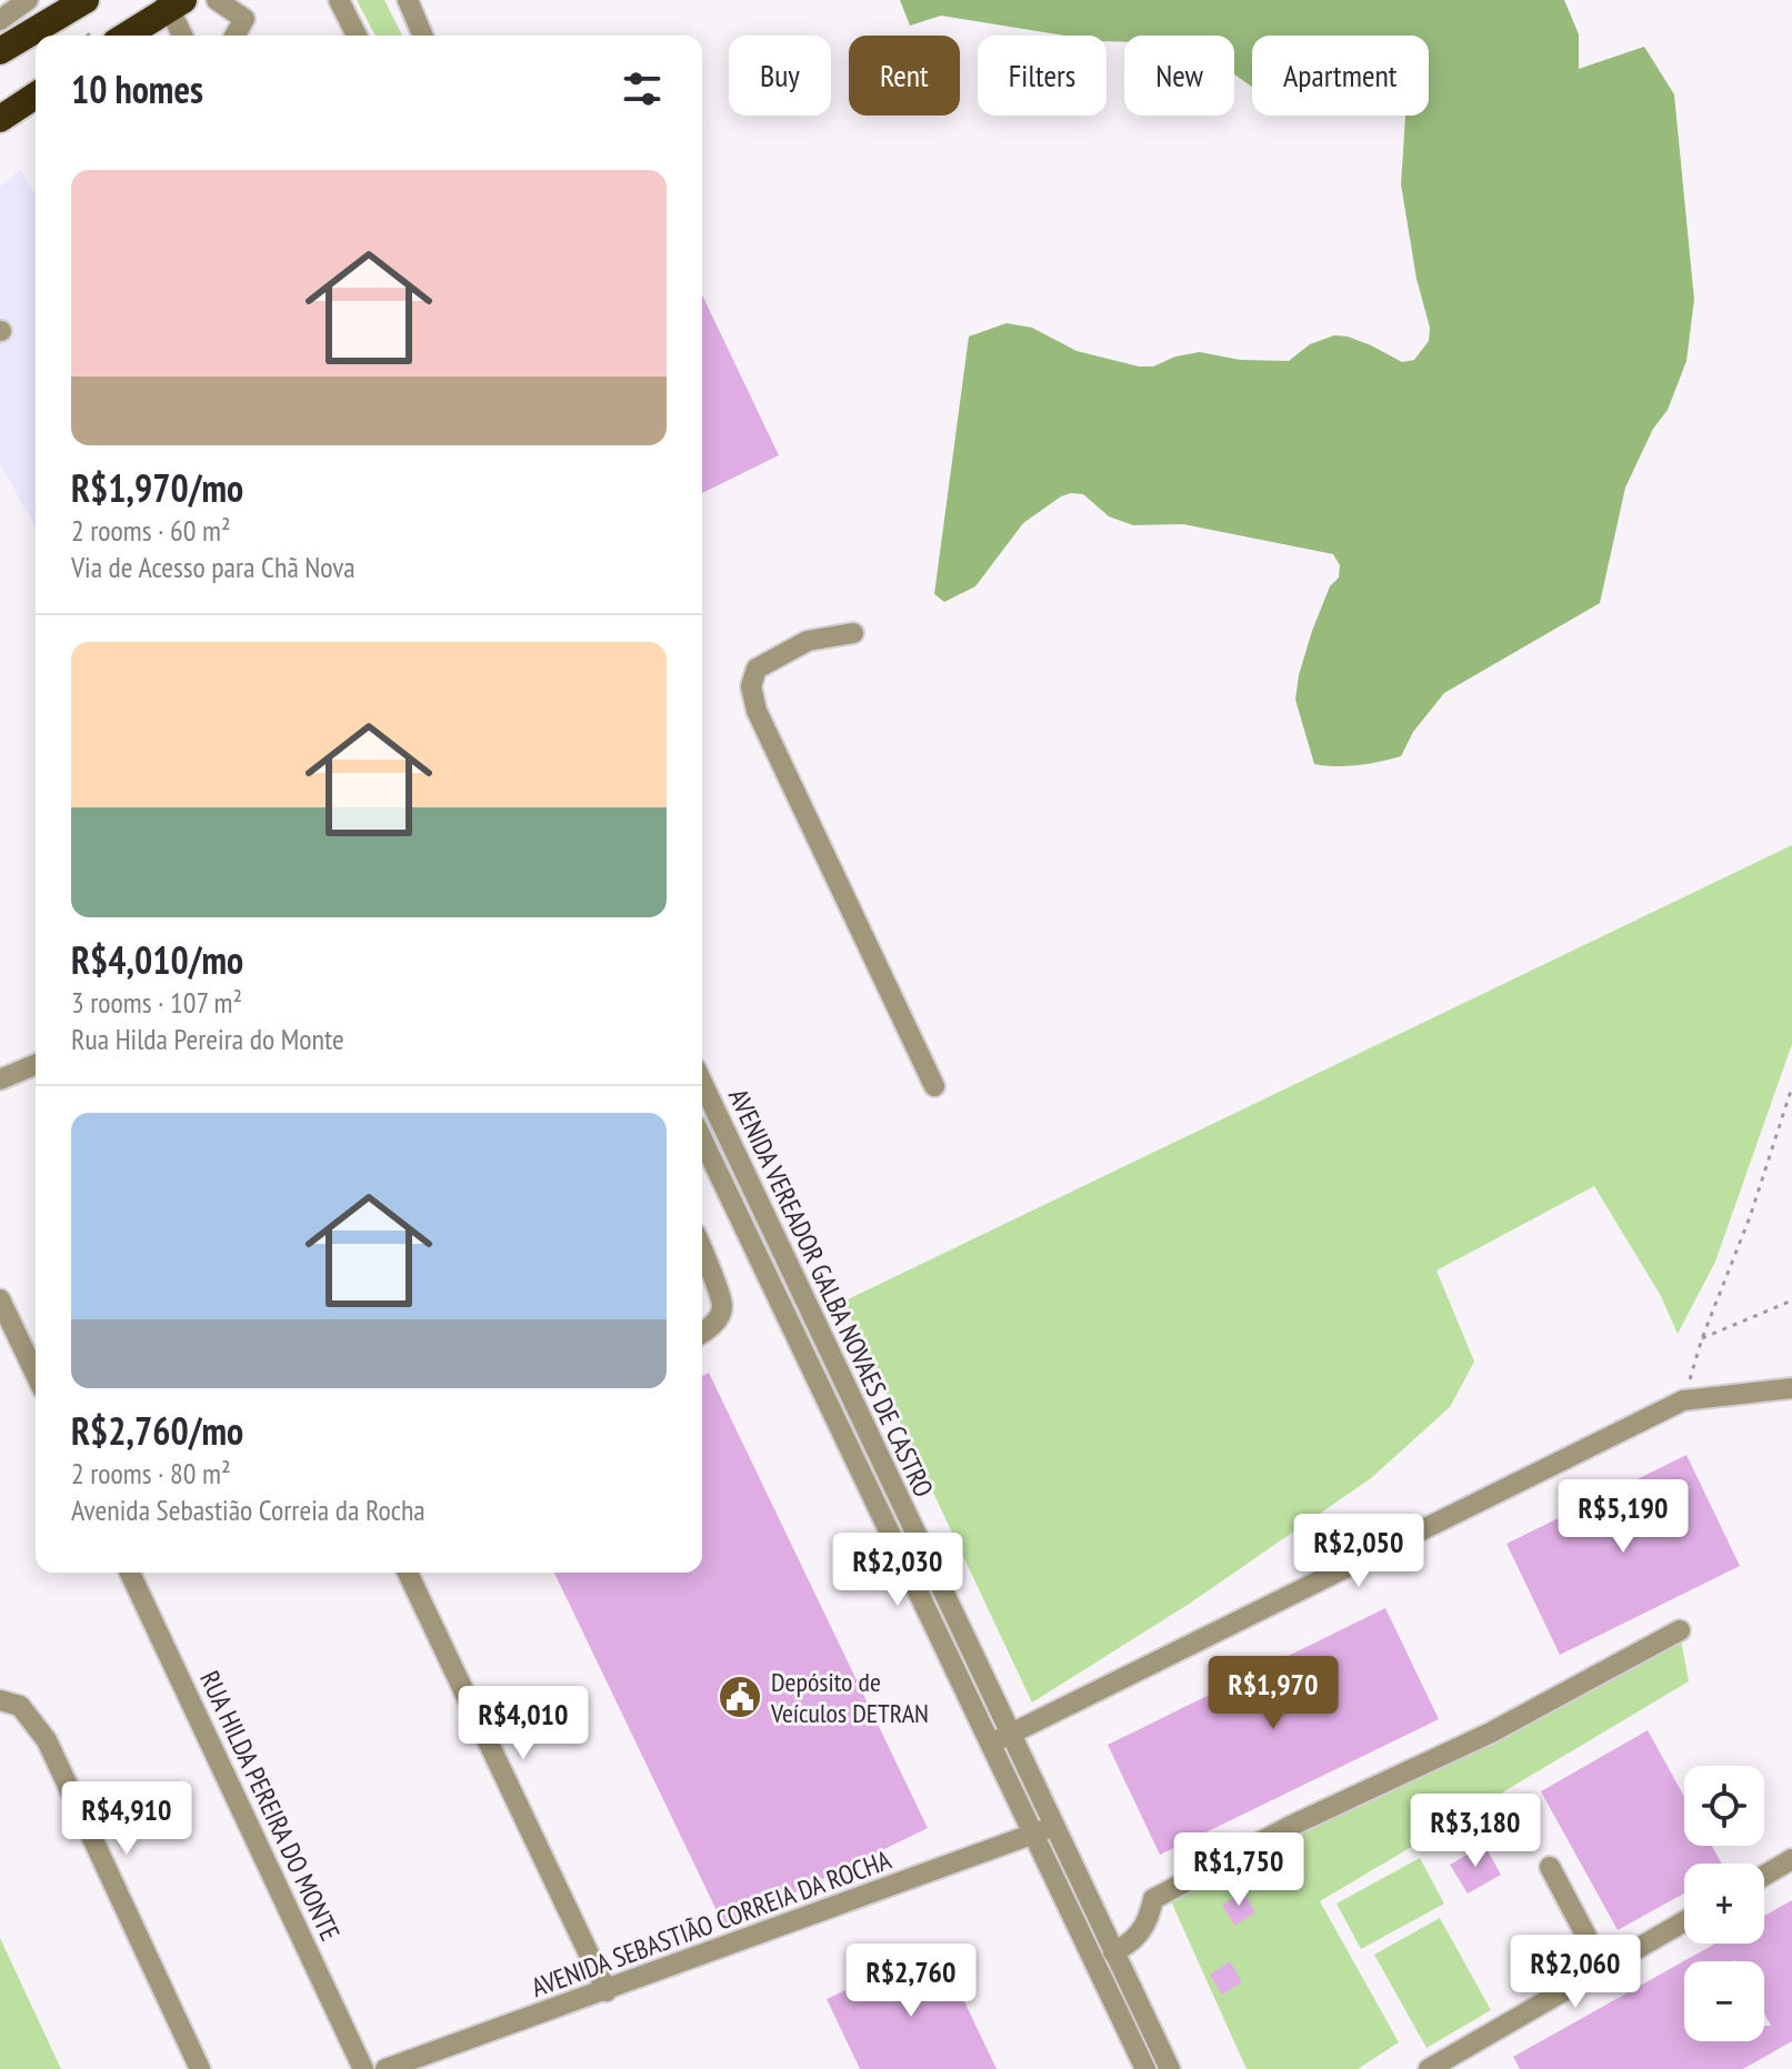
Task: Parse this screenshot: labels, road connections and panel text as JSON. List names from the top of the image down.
{
  "streets": {
    "street": ["AVENIDA VEREADOR GALBA NOVAES DE CASTRO", "RUA HILDA PEREIRA DO MONTE", "AVENIDA SEBASTIÃO CORREIA DA ROCHA"]
  },
  "crossings": [
    ["AVENIDA VEREADOR GALBA NOVAES DE CASTRO", "AVENIDA SEBASTIÃO CORREIA DA ROCHA"]
  ],
  "places": {
    "public building": ["Depósito de Veículos DETRAN"]
  },
  "page": {
    "chip": [
      "Buy",
      "Rent",
      "Filters",
      "New",
      "Apartment"
    ],
    "heading": "10 homes",
    "list": [
      {
        "name": "R$1,970/mo",
        "note": "2 rooms · 60 m² · Via de Acesso para Chã Nova"
      },
      {
        "name": "R$4,010/mo",
        "note": "3 rooms · 107 m² · Rua Hilda Pereira do Monte"
      },
      {
        "name": "R$2,760/mo",
        "note": "2 rooms · 80 m² · Avenida Sebastião Correia da Rocha"
      }
    ],
    "price": [
      "R$5,190",
      "R$2,050",
      "R$2,030",
      "R$1,970",
      "R$4,010",
      "R$4,910",
      "R$3,180",
      "R$1,750",
      "R$2,060",
      "R$2,760"
    ],
    "map_buttons": ["+", "−"]
  }
}
